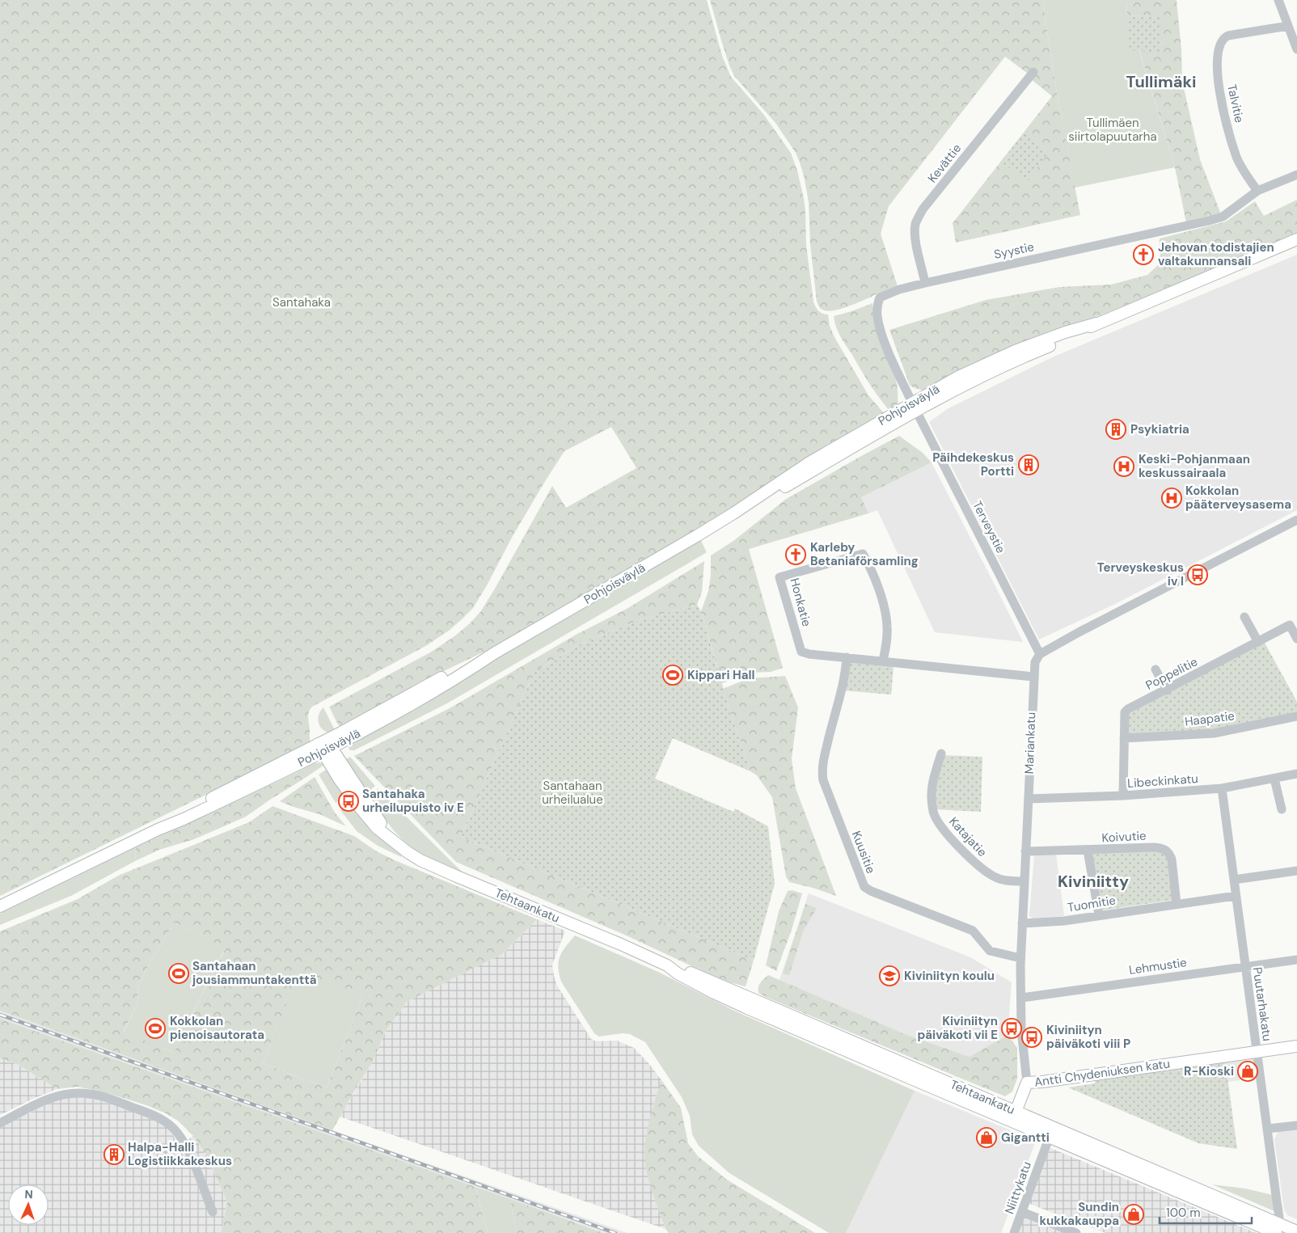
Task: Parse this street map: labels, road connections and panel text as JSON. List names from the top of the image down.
{
  "streets": {
    "main road": [
      "Pohjoisväylä",
      "Mariankatu",
      "Tehtaankatu",
      "Antti Chydeniuksen katu"
    ],
    "street": [
      "Talvitie",
      "Kevättie",
      "Syystie",
      "Terveystie",
      "Honkatie",
      "Poppelitie",
      "Haapatie",
      "Libeckinkatu",
      "Katajatie",
      "Koivutie",
      "Kuusitie",
      "Tuomitie",
      "Lehmustie",
      "Puutarhakatu",
      "Niittykatu"
    ]
  },
  "crossings": [
    ["Talvitie", "Syystie"],
    ["Kevättie", "Syystie"],
    ["Syystie", "Pohjoisväylä"],
    ["Syystie", "Terveystie"],
    ["Pohjoisväylä", "Terveystie"],
    ["Pohjoisväylä", "Tehtaankatu"],
    ["Terveystie", "Mariankatu"],
    ["Honkatie", "Mariankatu"],
    ["Honkatie", "Kuusitie"],
    ["Poppelitie", "Haapatie"],
    ["Poppelitie", "Libeckinkatu"],
    ["Mariankatu", "Libeckinkatu"],
    ["Mariankatu", "Katajatie"],
    ["Mariankatu", "Koivutie"],
    ["Mariankatu", "Kuusitie"],
    ["Mariankatu", "Tuomitie"],
    ["Mariankatu", "Tehtaankatu"],
    ["Mariankatu", "Lehmustie"],
    ["Mariankatu", "Antti Chydeniuksen katu"],
    ["Libeckinkatu", "Puutarhakatu"],
    ["Koivutie", "Tuomitie"],
    ["Tuomitie", "Puutarhakatu"],
    ["Tehtaankatu", "Puutarhakatu"],
    ["Tehtaankatu", "Niittykatu"],
    ["Lehmustie", "Puutarhakatu"],
    ["Puutarhakatu", "Antti Chydeniuksen katu"]
  ],
  "districts": ["Tullimäki", "Kiviniitty"],
  "parks": ["Tullimäen siirtolapuutarha", "Santahaka", "Santahaan urheilualue"],
  "places": {
    "church": ["Jehovan todistajien valtakunnansali", "Karleby Betaniaförsamling"],
    "building": ["Psykiatria", "Päihdekeskus Portti", "Halpa-Halli Logistiikkakeskus"],
    "hospital": ["Keski-Pohjanmaan keskussairaala", "Kokkolan pääterveysasema"],
    "bus stop": [
      "Terveyskeskus iv I",
      "Santahaka urheilupuisto iv E",
      "Kiviniityn päiväkoti vii E",
      "Kiviniityn päiväkoti viii P"
    ],
    "sports": ["Kippari Hall", "Santahaan jousiammuntakenttä", "Kokkolan pienoisautorata"],
    "school or university": ["Kiviniityn koulu"],
    "shop": ["R-Kioski", "Gigantti", "Sundin kukkakauppa"]
  },
  "scale_bar": "100 m",
  "north": "top"
}
